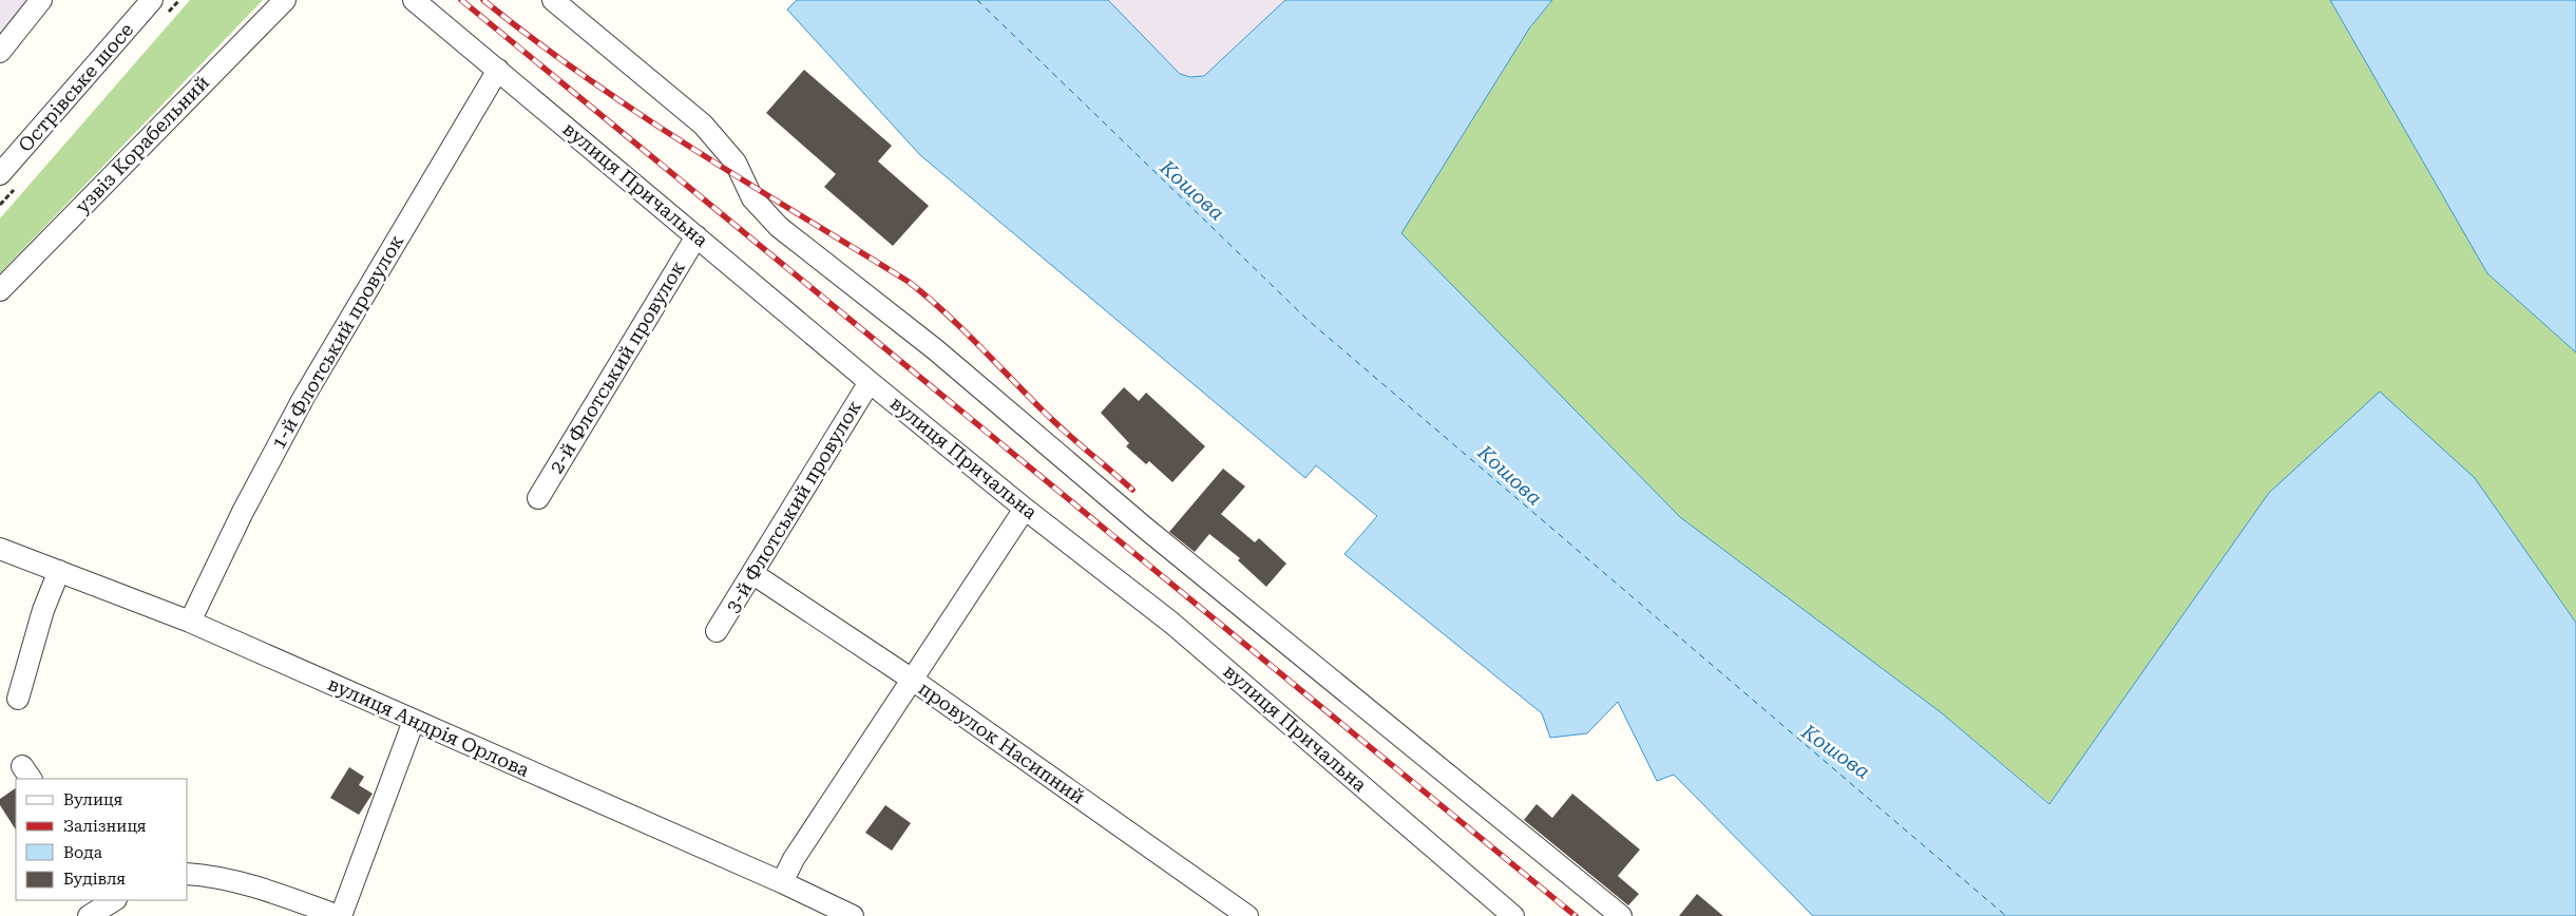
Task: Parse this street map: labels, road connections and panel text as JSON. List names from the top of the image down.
{
  "streets": {
    "street": [
      "Острівське шосе",
      "узвіз Корабельний",
      "вулиця Причальна",
      "1-й Флотський провулок",
      "2-й Флотський провулок",
      "3-й Флотський провулок",
      "вулиця Андрія Орлова",
      "провулок Насипний"
    ]
  },
  "crossings": [
    ["вулиця Причальна", "1-й Флотський провулок"],
    ["вулиця Причальна", "2-й Флотський провулок"],
    ["вулиця Причальна", "3-й Флотський провулок"],
    ["1-й Флотський провулок", "вулиця Андрія Орлова"],
    ["3-й Флотський провулок", "провулок Насипний"]
  ],
  "water": ["Кошова"],
  "legend": [
    "Вулиця",
    "Залізниця",
    "Вода",
    "Будівля"
  ]
}
